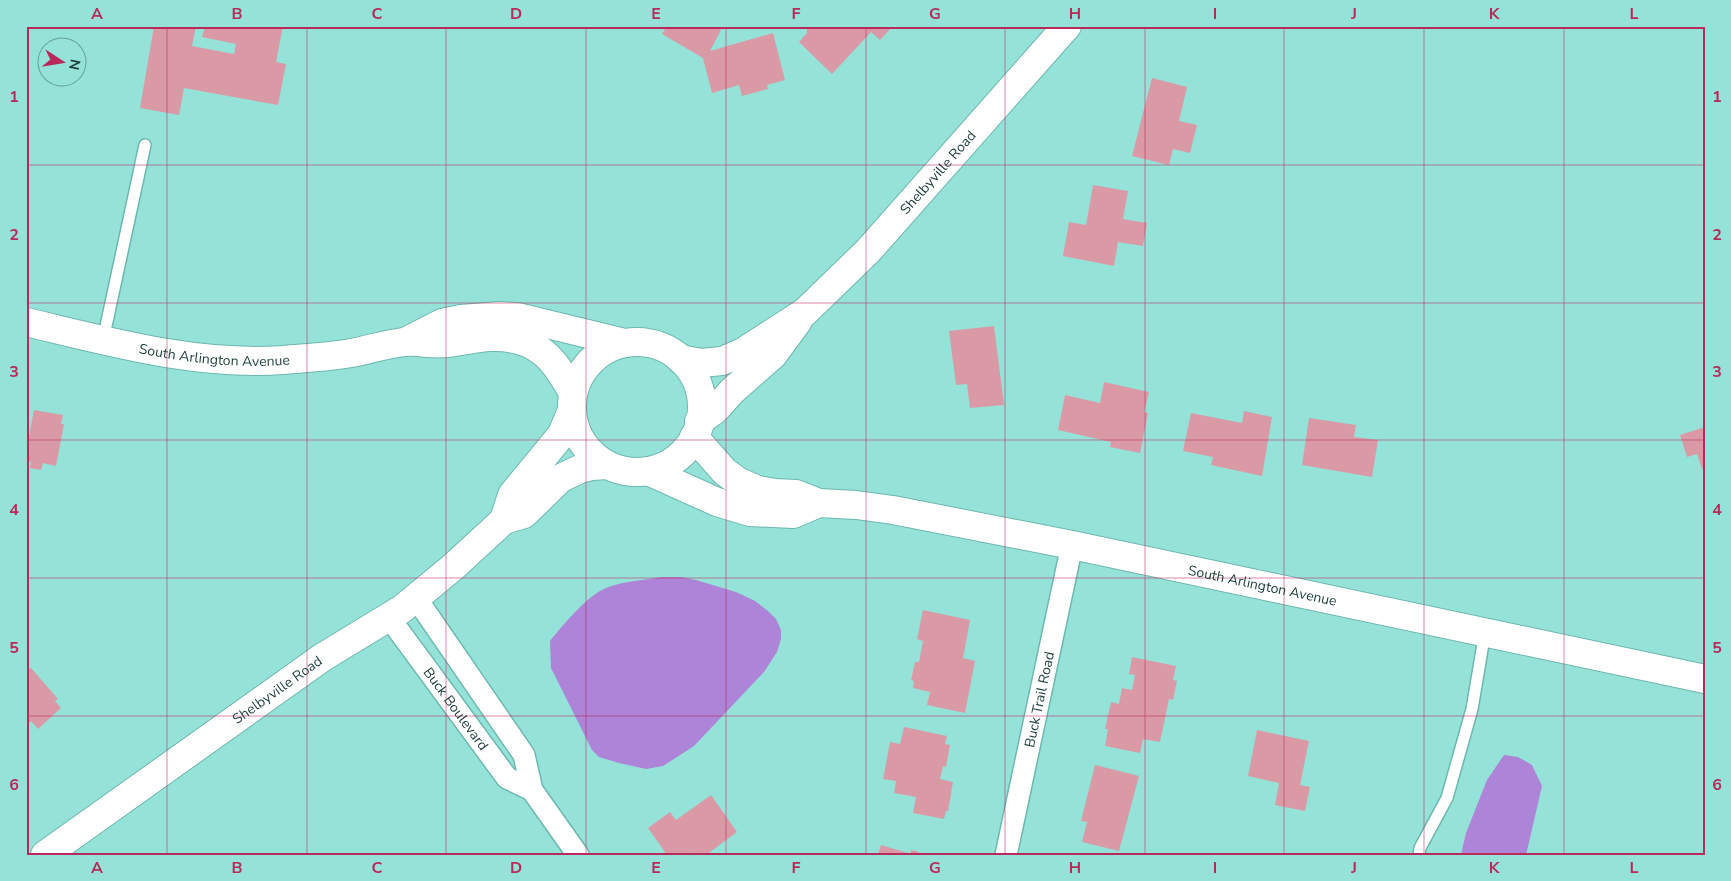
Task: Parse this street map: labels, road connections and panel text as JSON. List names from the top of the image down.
{
  "streets": {
    "main road": ["Shelbyville Road", "South Arlington Avenue"],
    "street": ["Buck Trail Road", "Buck Boulevard"]
  },
  "crossings": [
    ["Shelbyville Road", "Buck Boulevard"],
    ["South Arlington Avenue", "Buck Trail Road"]
  ],
  "north": "right",
  "grid": {
    "columns": [
      "A",
      "B",
      "C",
      "D",
      "E",
      "F",
      "G",
      "H",
      "I",
      "J",
      "K",
      "L"
    ],
    "rows": [
      "1",
      "2",
      "3",
      "4",
      "5",
      "6"
    ]
  }
}
